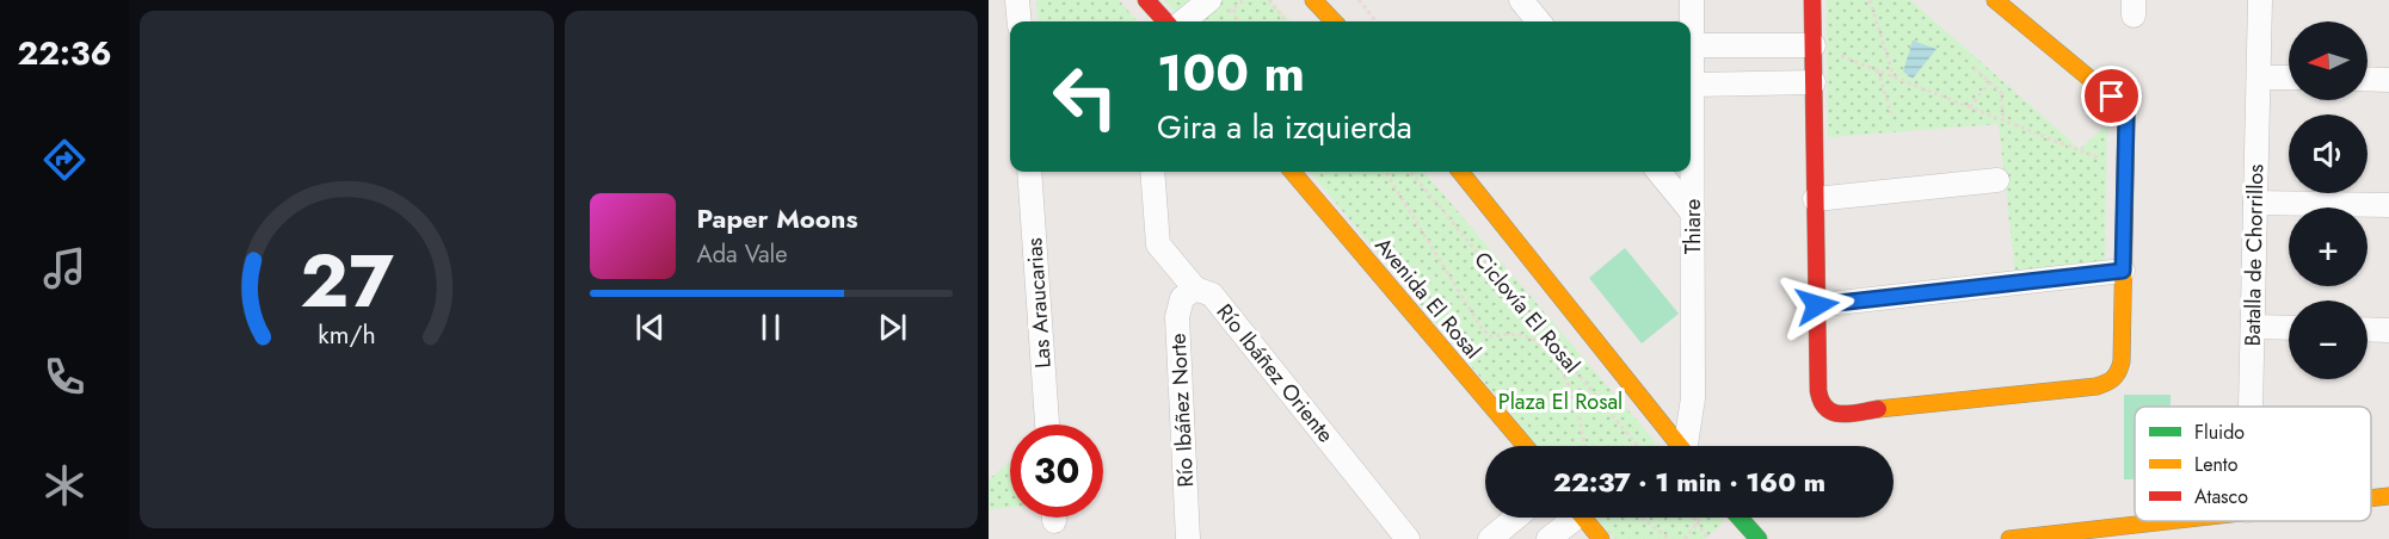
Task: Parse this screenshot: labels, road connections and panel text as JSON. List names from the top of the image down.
{
  "streets": {
    "street": [
      "Thiare",
      "Batalla de Chorrillos",
      "Avenida El Rosal",
      "Las Araucarias",
      "Río Ibáñez Oriente",
      "Río Ibáñez Norte"
    ],
    "path": ["Ciclovía El Rosal"]
  },
  "crossings": [
    ["Río Ibáñez Oriente", "Río Ibáñez Norte"]
  ],
  "parks": ["Plaza El Rosal"],
  "legend": ["Fluido", "Lento", "Atasco"],
  "north": "left",
  "page": {
    "tabs": "22:36",
    "map_buttons": ["+", "−"],
    "turn": ["100 m", "Gira a la izquierda"],
    "song": ["Paper Moons", "Ada Vale"],
    "limit": "30",
    "trip": "22:37 · 1 min · 160 m",
    "gauge": ["27", "km/h"]
  }
}
